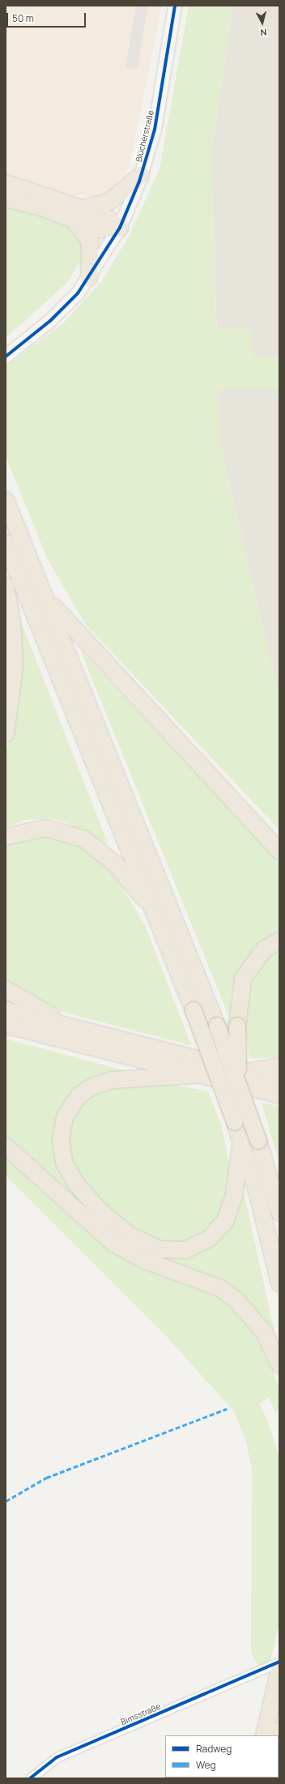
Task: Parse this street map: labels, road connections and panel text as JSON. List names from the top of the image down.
{
  "streets": {
    "street": ["Blücherstraße", "Bimsstraße"]
  },
  "legend": ["Radweg", "Weg"],
  "scale_bar": "50 m",
  "north": "bottom"
}
